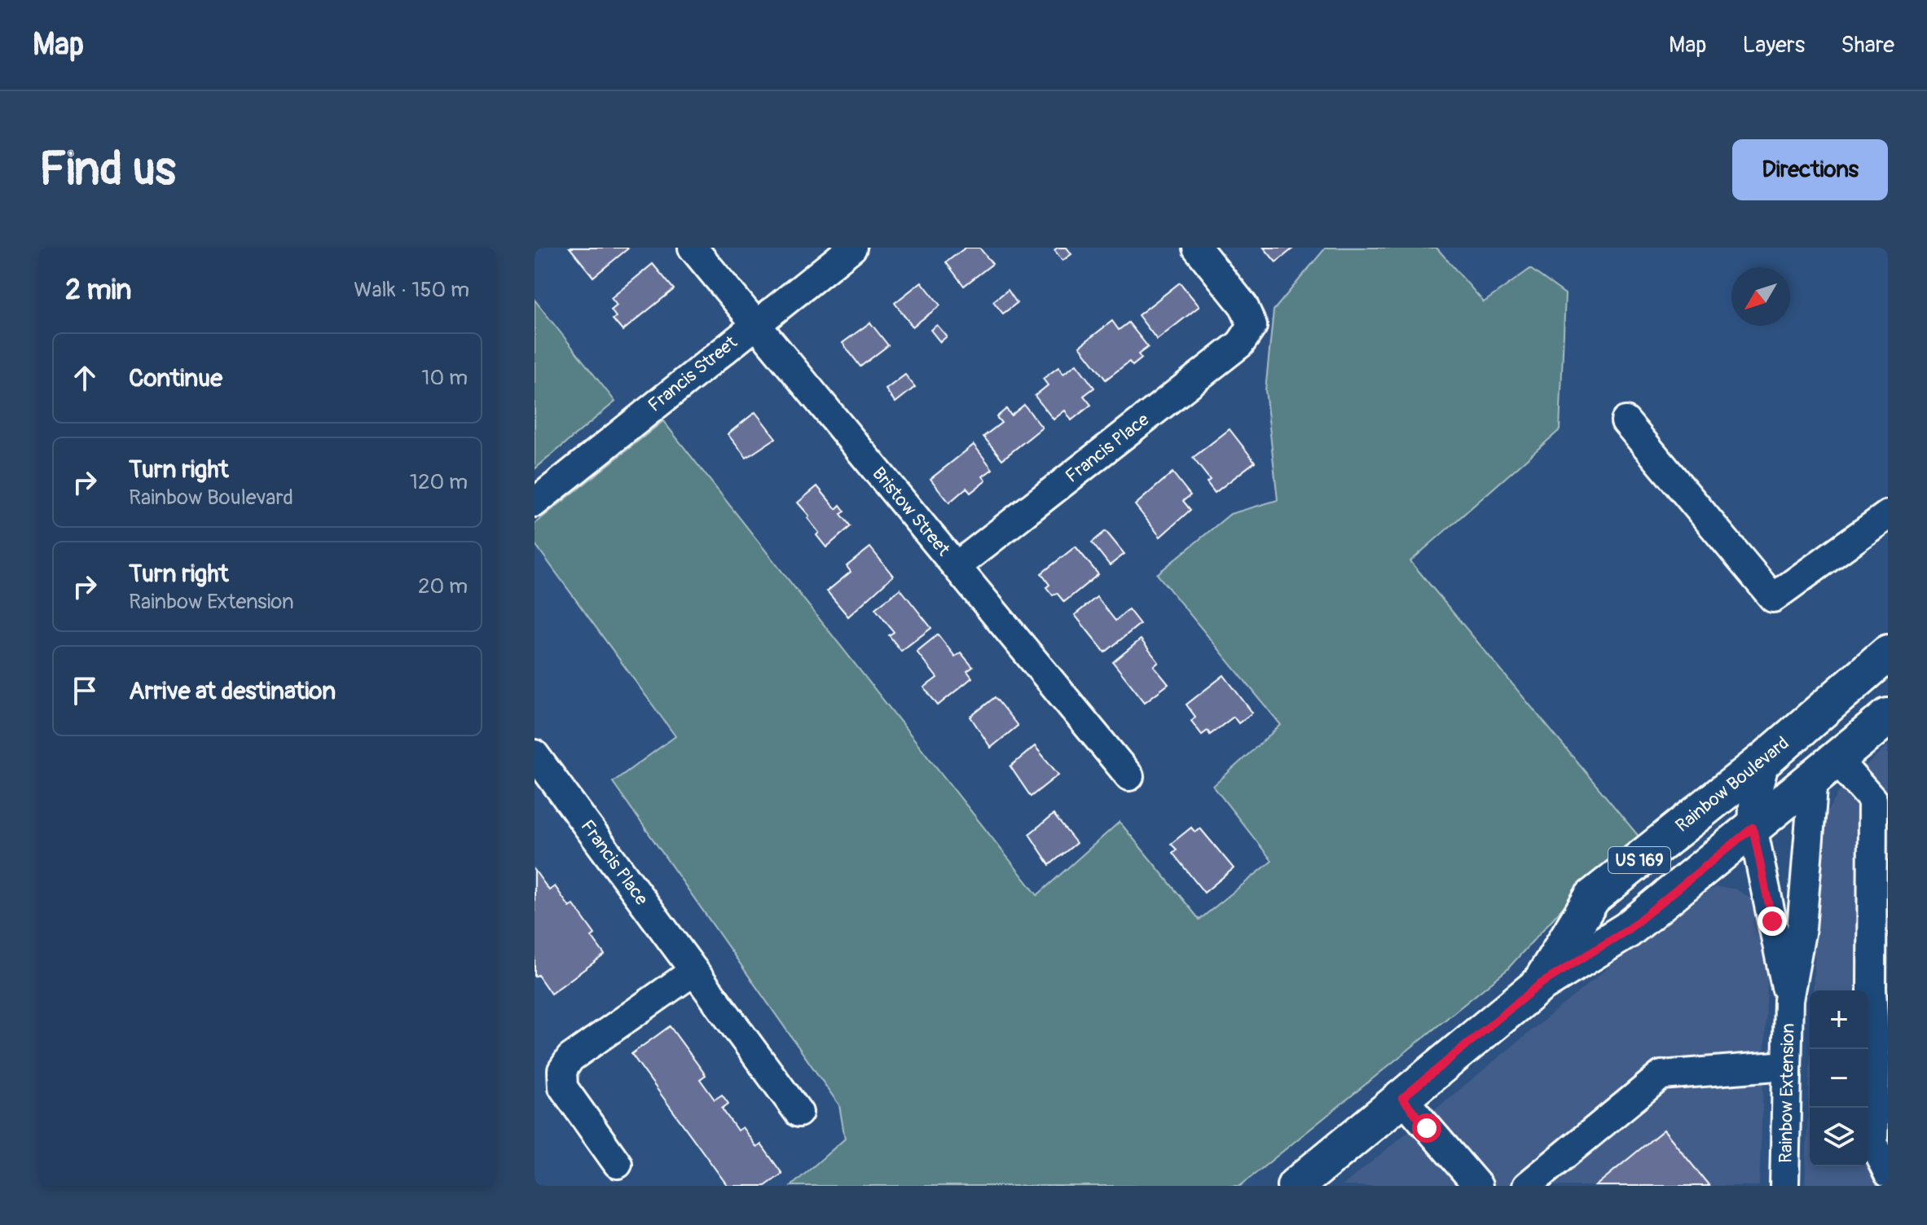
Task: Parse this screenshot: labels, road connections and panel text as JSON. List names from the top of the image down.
{
  "streets": {
    "main road": ["Rainbow Boulevard", "US 169"],
    "street": [
      "Francis Street",
      "Francis Place",
      "Bristow Street",
      "Rainbow Extension"
    ]
  },
  "crossings": [
    ["Francis Street", "Bristow Street"],
    ["Francis Place", "Bristow Street"],
    ["Rainbow Boulevard", "Rainbow Extension"]
  ],
  "north": "bottom left",
  "page": {
    "header": "Map",
    "nav": ["Map", "Layers", "Share"],
    "buttons": "Directions",
    "title": "Find us",
    "heading": ["2 min", "Walk · 150 m"],
    "list": [
      ["Continue", "10 m"],
      ["Turn right", "Rainbow Boulevard", "120 m"],
      ["Turn right", "Rainbow Extension", "20 m"],
      "Arrive at destination"
    ],
    "map_buttons": ["+", "−"]
  }
}
